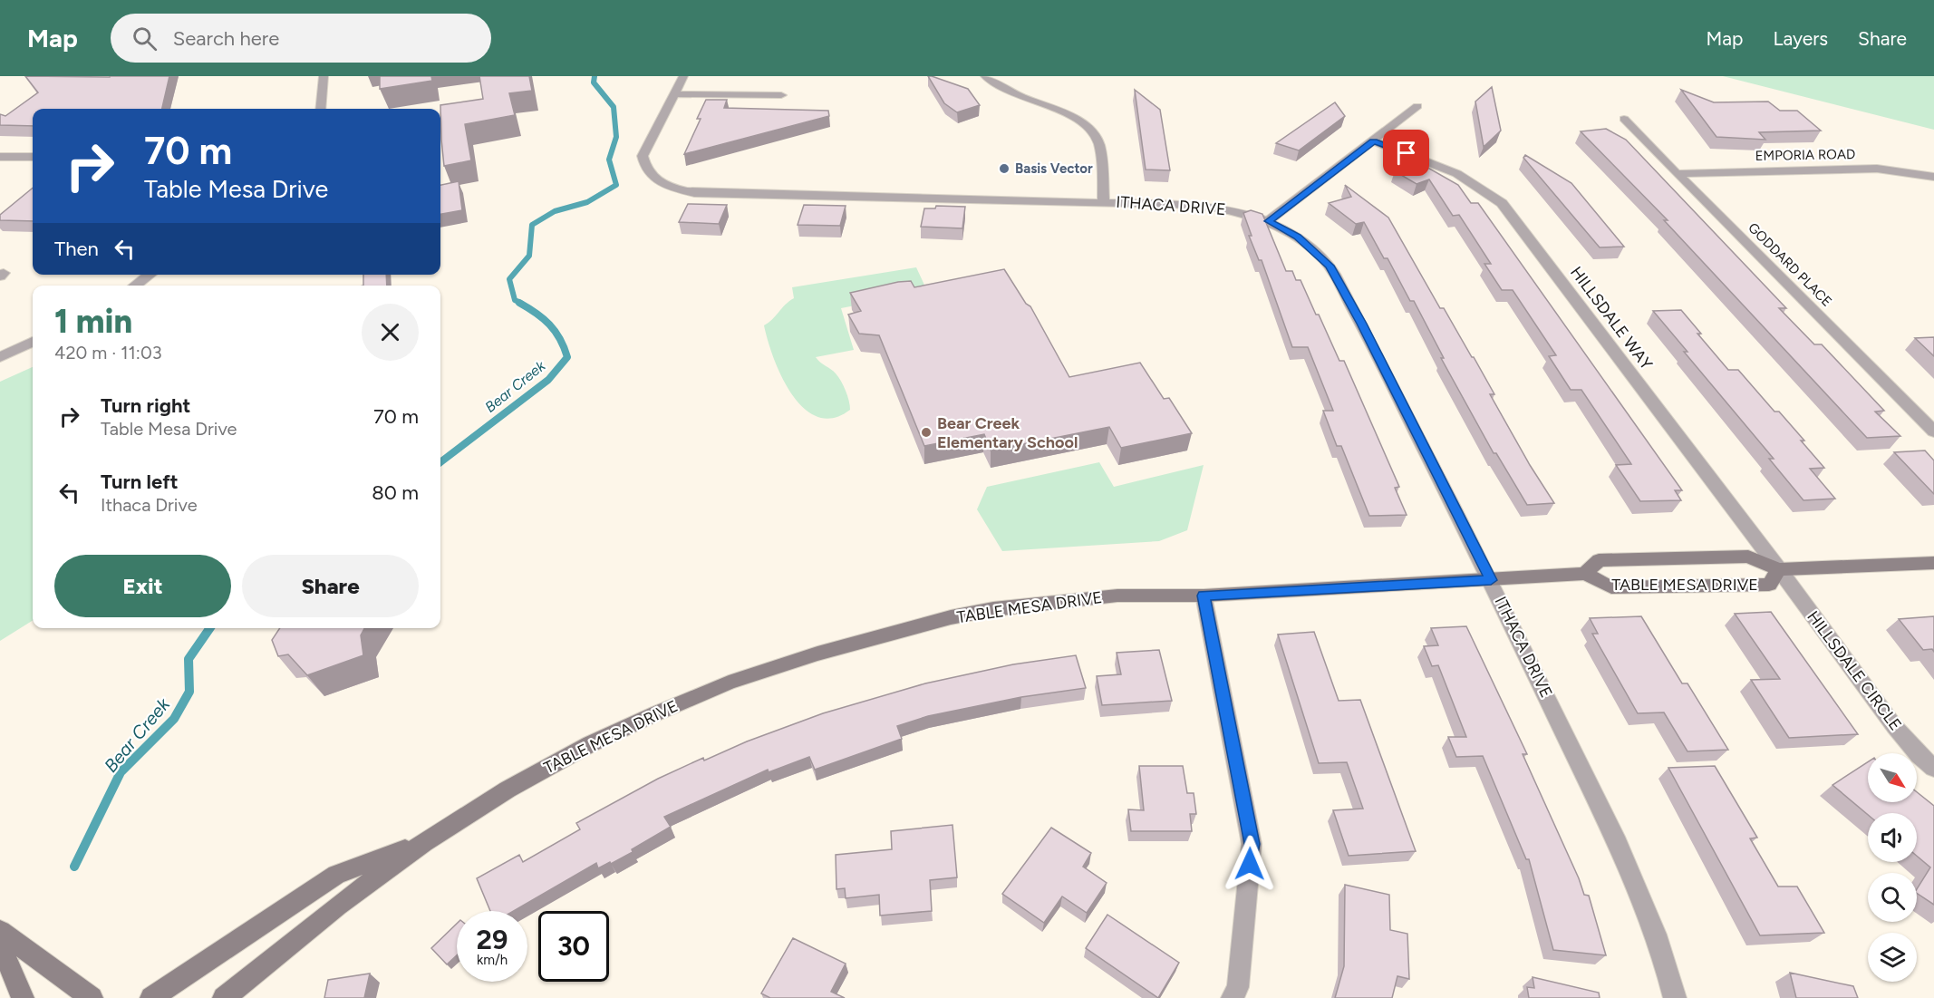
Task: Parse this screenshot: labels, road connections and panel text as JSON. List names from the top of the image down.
{
  "streets": {
    "street": [
      "EMPORIA ROAD",
      "ITHACA DRIVE",
      "GODDARD PLACE",
      "HILLSDALE WAY",
      "TABLE MESA DRIVE",
      "HILLSDALE CIRCLE"
    ]
  },
  "crossings": [
    ["EMPORIA ROAD", "GODDARD PLACE"],
    ["ITHACA DRIVE", "TABLE MESA DRIVE"],
    ["HILLSDALE WAY", "TABLE MESA DRIVE"],
    ["HILLSDALE WAY", "HILLSDALE CIRCLE"],
    ["TABLE MESA DRIVE", "HILLSDALE CIRCLE"]
  ],
  "water": ["Bear Creek"],
  "places": ["Basis Vector", "Bear Creek Elementary School"],
  "north": "bottom right",
  "page": {
    "header": "Map",
    "search": "Search here",
    "nav": ["Map", "Layers", "Share"],
    "turn": ["70 m", "Table Mesa Drive"],
    "then": "Then",
    "heading": ["1 min", "420 m · 11:03"],
    "list": [
      {
        "name": "Turn right",
        "note": "Table Mesa Drive",
        "value": "70 m"
      },
      {
        "name": "Turn left",
        "note": "Ithaca Drive",
        "value": "80 m"
      }
    ],
    "buttons": ["Exit", "Share"],
    "speed": "29 km/h",
    "limit": "30"
  }
}
